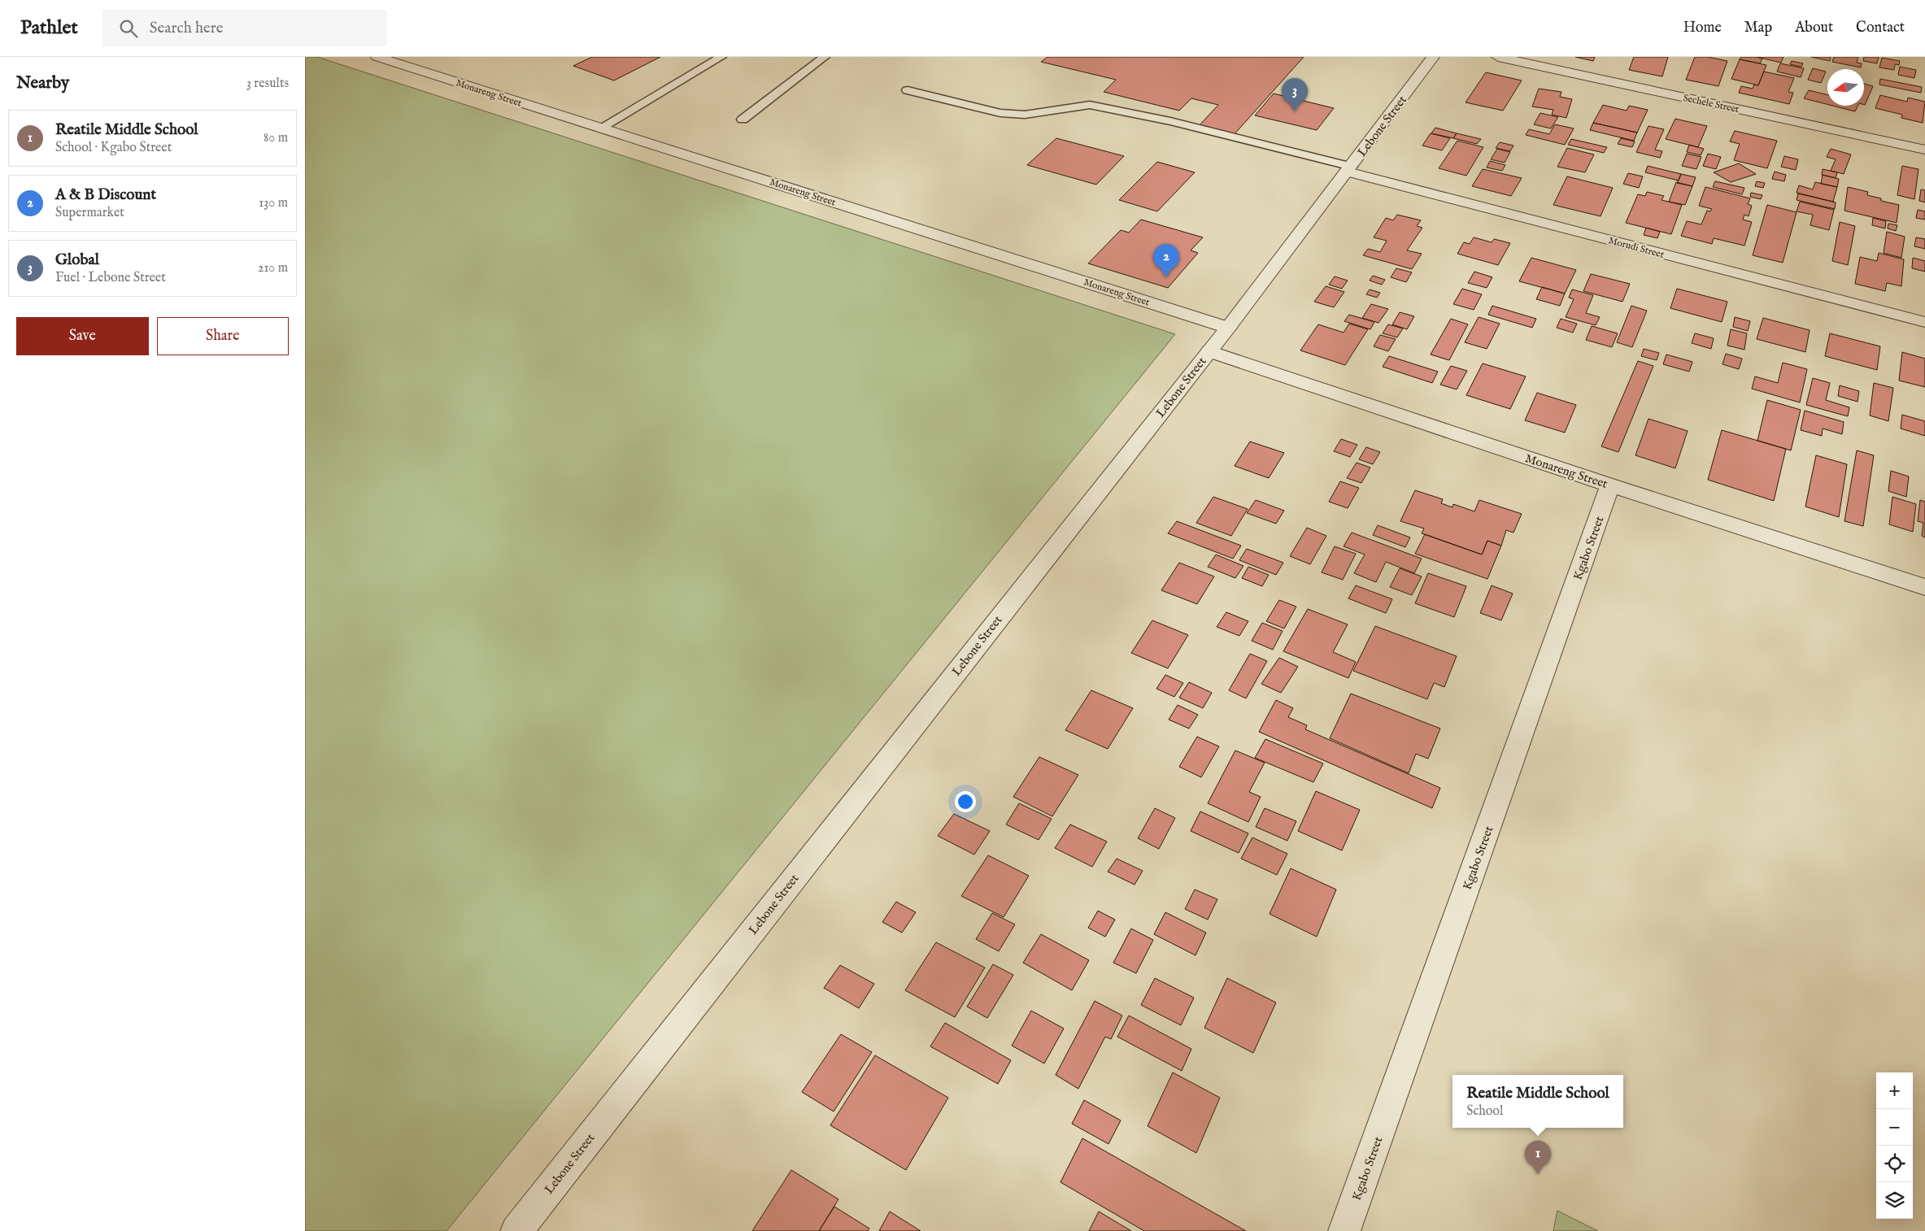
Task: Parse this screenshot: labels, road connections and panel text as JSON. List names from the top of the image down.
{
  "streets": {
    "street": [
      "Monareng Street",
      "Sechele Street",
      "Lebone Street",
      "Morudi Street",
      "Kgabo Street"
    ]
  },
  "crossings": [
    ["Monareng Street", "Lebone Street"],
    ["Monareng Street", "Kgabo Street"],
    ["Lebone Street", "Morudi Street"]
  ],
  "north": "left",
  "page": {
    "header": "Pathlet",
    "search": "Search here",
    "nav": [
      "Home",
      "Map",
      "About",
      "Contact"
    ],
    "heading": ["Nearby", "3 results"],
    "pins": ["3", "2", "1"],
    "list": [
      {
        "mark": "1",
        "name": "Reatile Middle School",
        "note": "School · Kgabo Street",
        "value": "80 m"
      },
      {
        "mark": "2",
        "name": "A & B Discount",
        "note": "Supermarket",
        "value": "130 m"
      },
      {
        "mark": "3",
        "name": "Global",
        "note": "Fuel · Lebone Street",
        "value": "210 m"
      }
    ],
    "buttons": ["Save", "Share"],
    "map_buttons": ["+", "−"],
    "popup": ["Reatile Middle School", "School"]
  }
}
